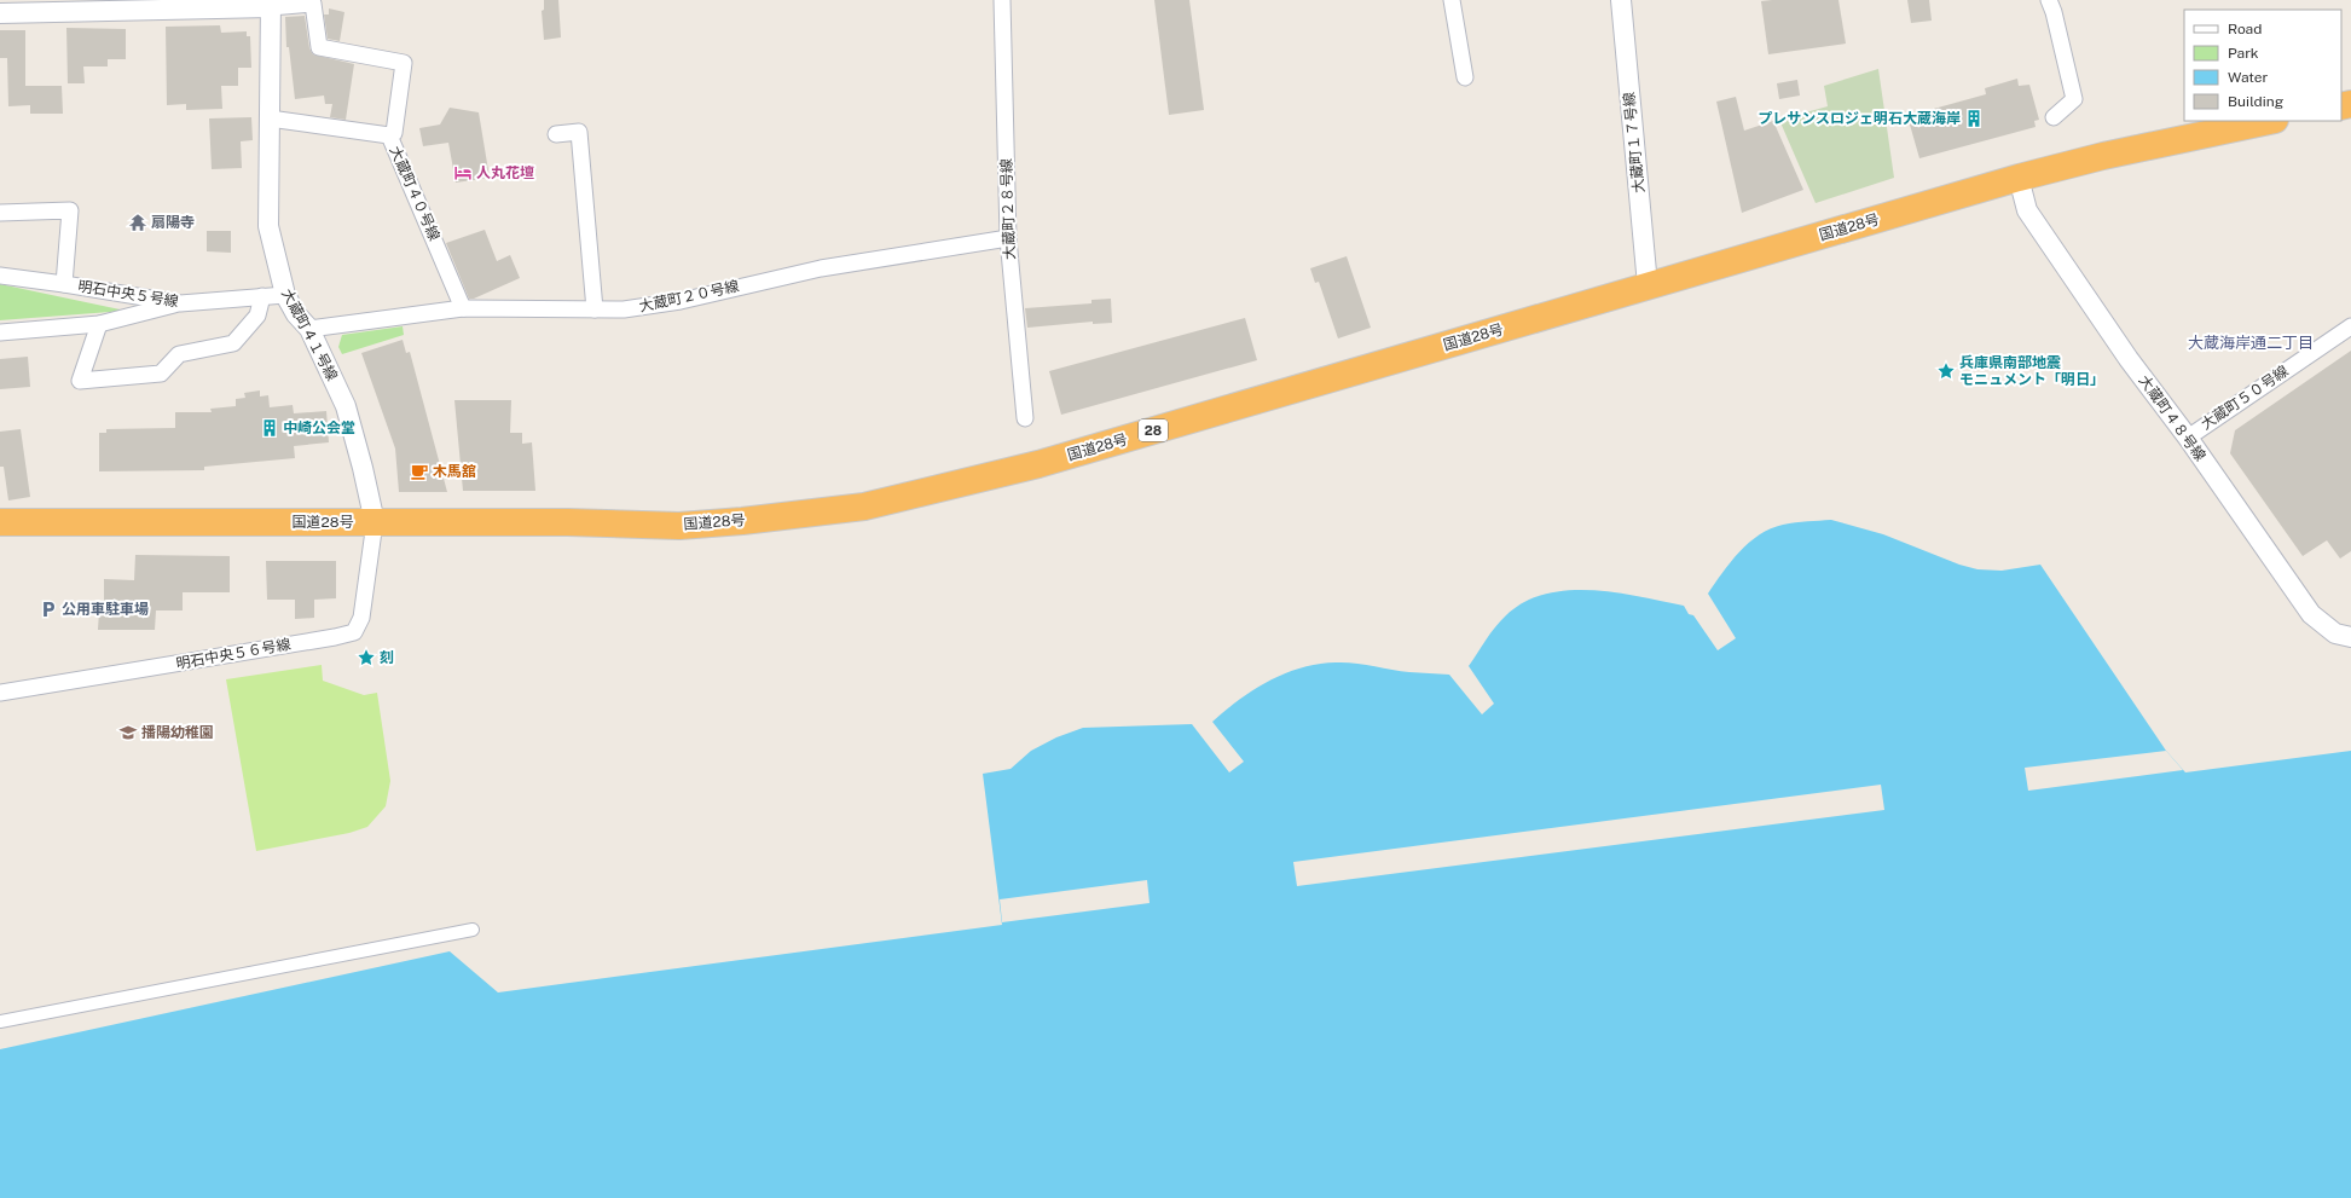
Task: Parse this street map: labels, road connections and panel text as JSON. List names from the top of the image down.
{
  "streets": {
    "highway": ["国道28号", "28"],
    "street": [
      "大蔵町１７号線",
      "大蔵町４０号線",
      "大蔵町２８号線",
      "明石中央５号線",
      "大蔵町２０号線",
      "大蔵町４１号線",
      "大蔵町５０号線",
      "大蔵町４８号線",
      "明石中央５６号線"
    ]
  },
  "crossings": [
    ["大蔵町１７号線", "国道28号"],
    ["大蔵町４０号線", "大蔵町２０号線"],
    ["大蔵町４０号線", "大蔵町４１号線"],
    ["大蔵町２８号線", "大蔵町２０号線"],
    ["国道28号", "大蔵町４１号線"],
    ["国道28号", "大蔵町４８号線"],
    ["国道28号", "明石中央５６号線"],
    ["明石中央５号線", "大蔵町４１号線"],
    ["大蔵町２０号線", "大蔵町４１号線"],
    ["大蔵町４１号線", "明石中央５６号線"],
    ["大蔵町５０号線", "大蔵町４８号線"]
  ],
  "districts": ["大蔵海岸通二丁目"],
  "places": {
    "building": ["プレサンスロジェ明石大蔵海岸", "中崎公会堂"],
    "hotel": ["人丸花壇"],
    "temple": ["扇陽寺"],
    "place": ["兵庫県南部地震 モニュメント「明日」", "刻"],
    "cafe": ["木馬舘"],
    "parking": ["公用車駐車場"],
    "school or university": ["播陽幼稚園"]
  },
  "legend": [
    "Road",
    "Park",
    "Water",
    "Building"
  ]
}
